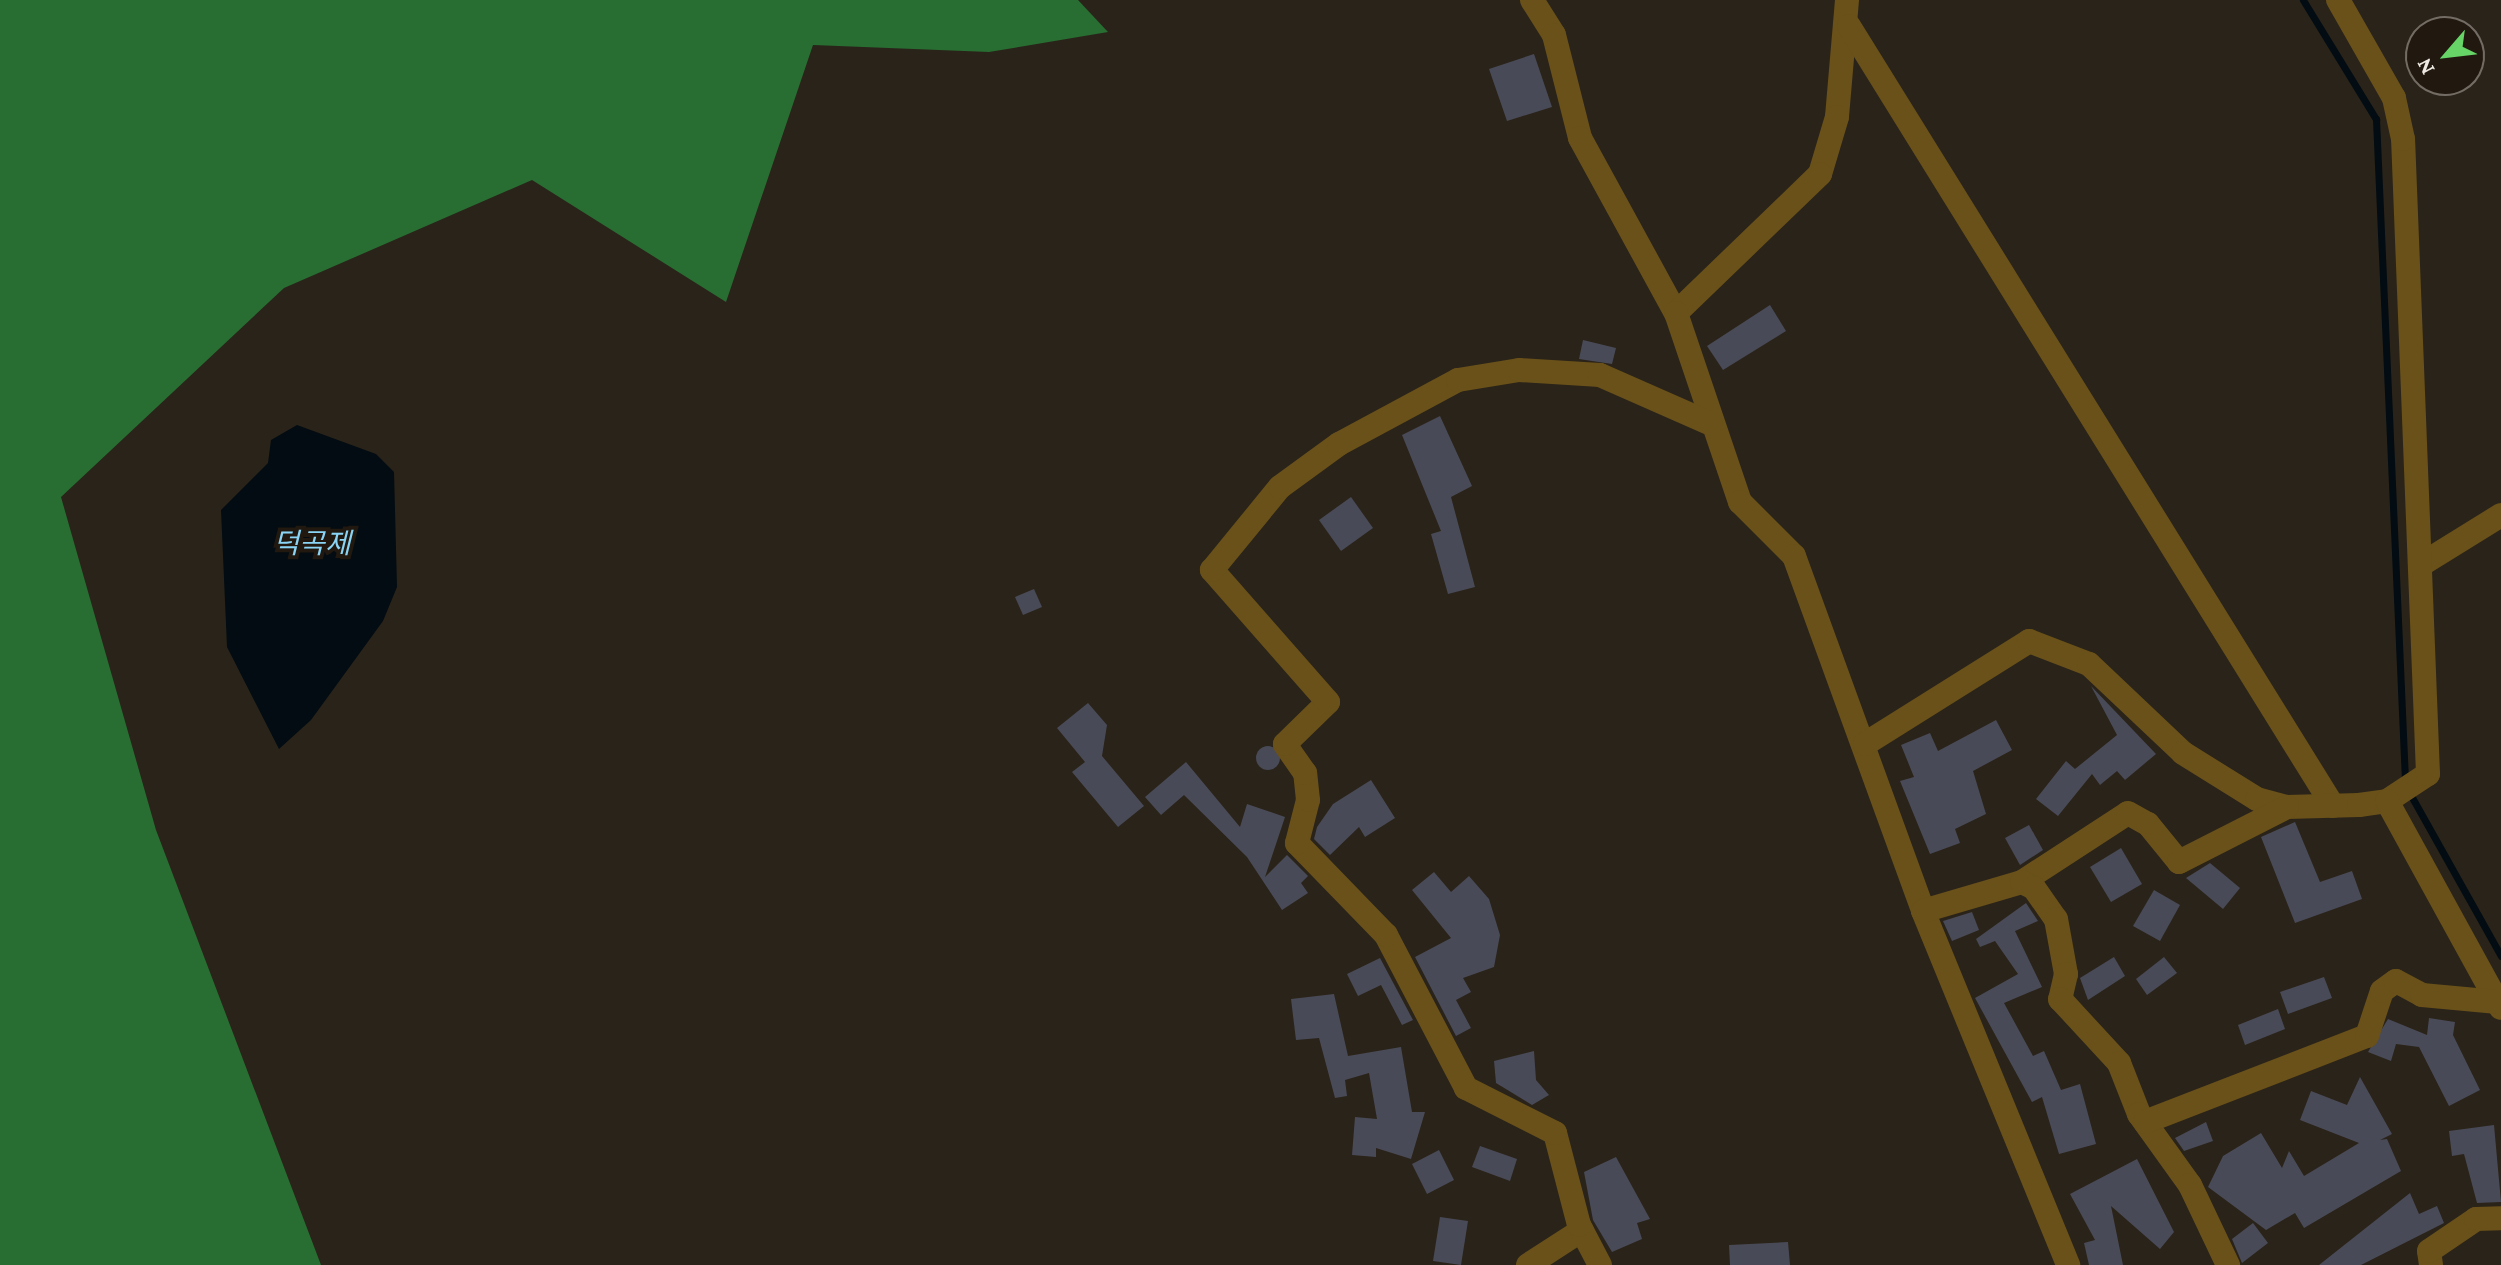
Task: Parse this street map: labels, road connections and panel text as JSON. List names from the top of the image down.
{
  "water": ["덕곡제"],
  "north": "bottom left"
}
